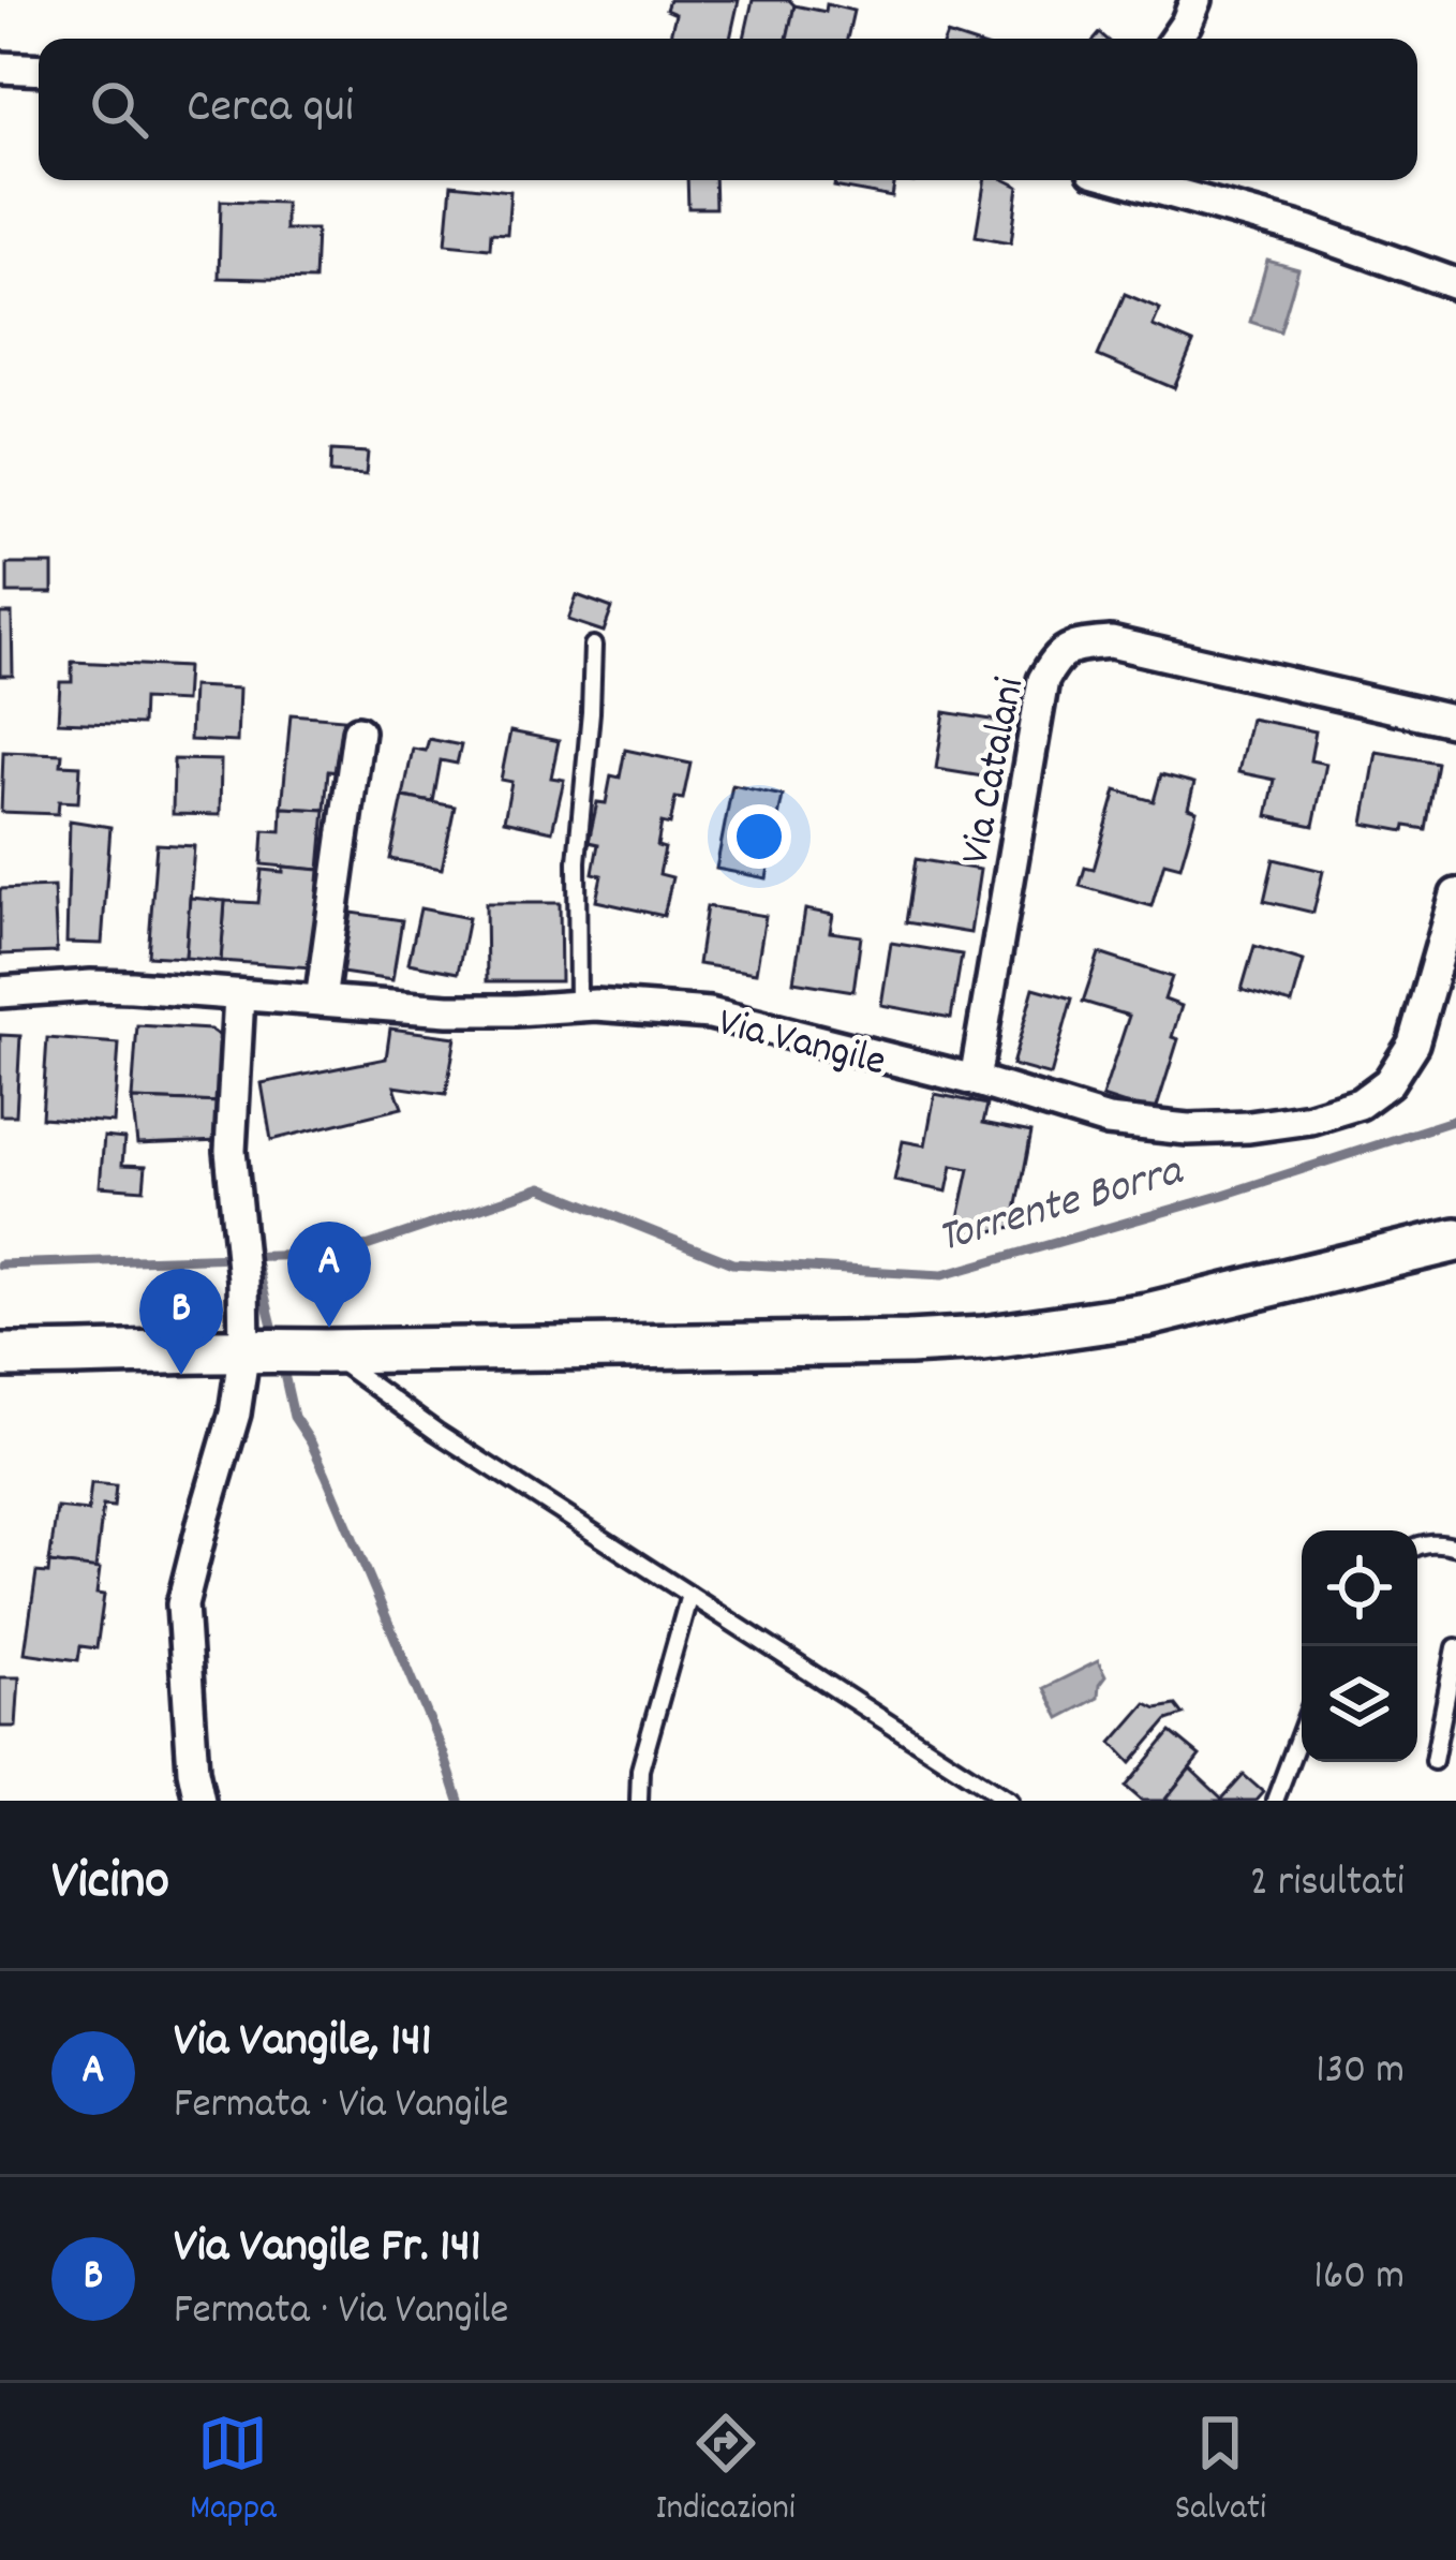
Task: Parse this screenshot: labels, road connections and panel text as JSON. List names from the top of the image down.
{
  "streets": {
    "street": ["Via Catalani", "Via Vangile"]
  },
  "crossings": [
    ["Via Catalani", "Via Vangile"]
  ],
  "water": ["Torrente Borra"],
  "page": {
    "search": "Cerca qui",
    "pins": ["A", "B"],
    "heading": ["Vicino", "2 risultati"],
    "list": [
      {
        "mark": "A",
        "name": "Via Vangile, 141",
        "note": "Fermata · Via Vangile",
        "value": "130 m"
      },
      {
        "mark": "B",
        "name": "Via Vangile Fr. 141",
        "note": "Fermata · Via Vangile",
        "value": "160 m"
      }
    ],
    "nav": ["Mappa", "Indicazioni", "Salvati"]
  }
}
